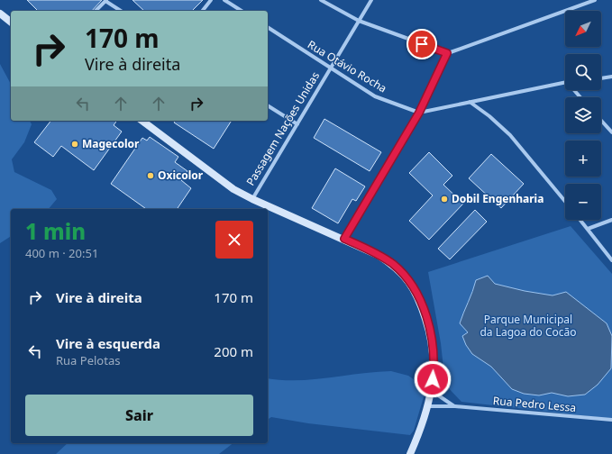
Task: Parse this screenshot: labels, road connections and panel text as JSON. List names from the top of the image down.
{
  "streets": {
    "street": ["Rua Otávio Rocha", "Passagem Nações Unidas", "Rua Pedro Lessa"]
  },
  "crossings": [
    ["Rua Otávio Rocha", "Passagem Nações Unidas"]
  ],
  "parks": ["Parque Municipal da Lagoa do Cocão"],
  "places": ["Magecolor", "Oxicolor", "Dobil Engenharia"],
  "north": "bottom left",
  "page": {
    "map_buttons": ["+", "−"],
    "turn": ["170 m", "Vire à direita"],
    "heading": ["1 min", "400 m · 20:51"],
    "list": [
      {
        "name": "Vire à direita",
        "value": "170 m"
      },
      {
        "name": "Vire à esquerda",
        "note": "Rua Pelotas",
        "value": "200 m"
      }
    ],
    "buttons": "Sair"
  }
}
